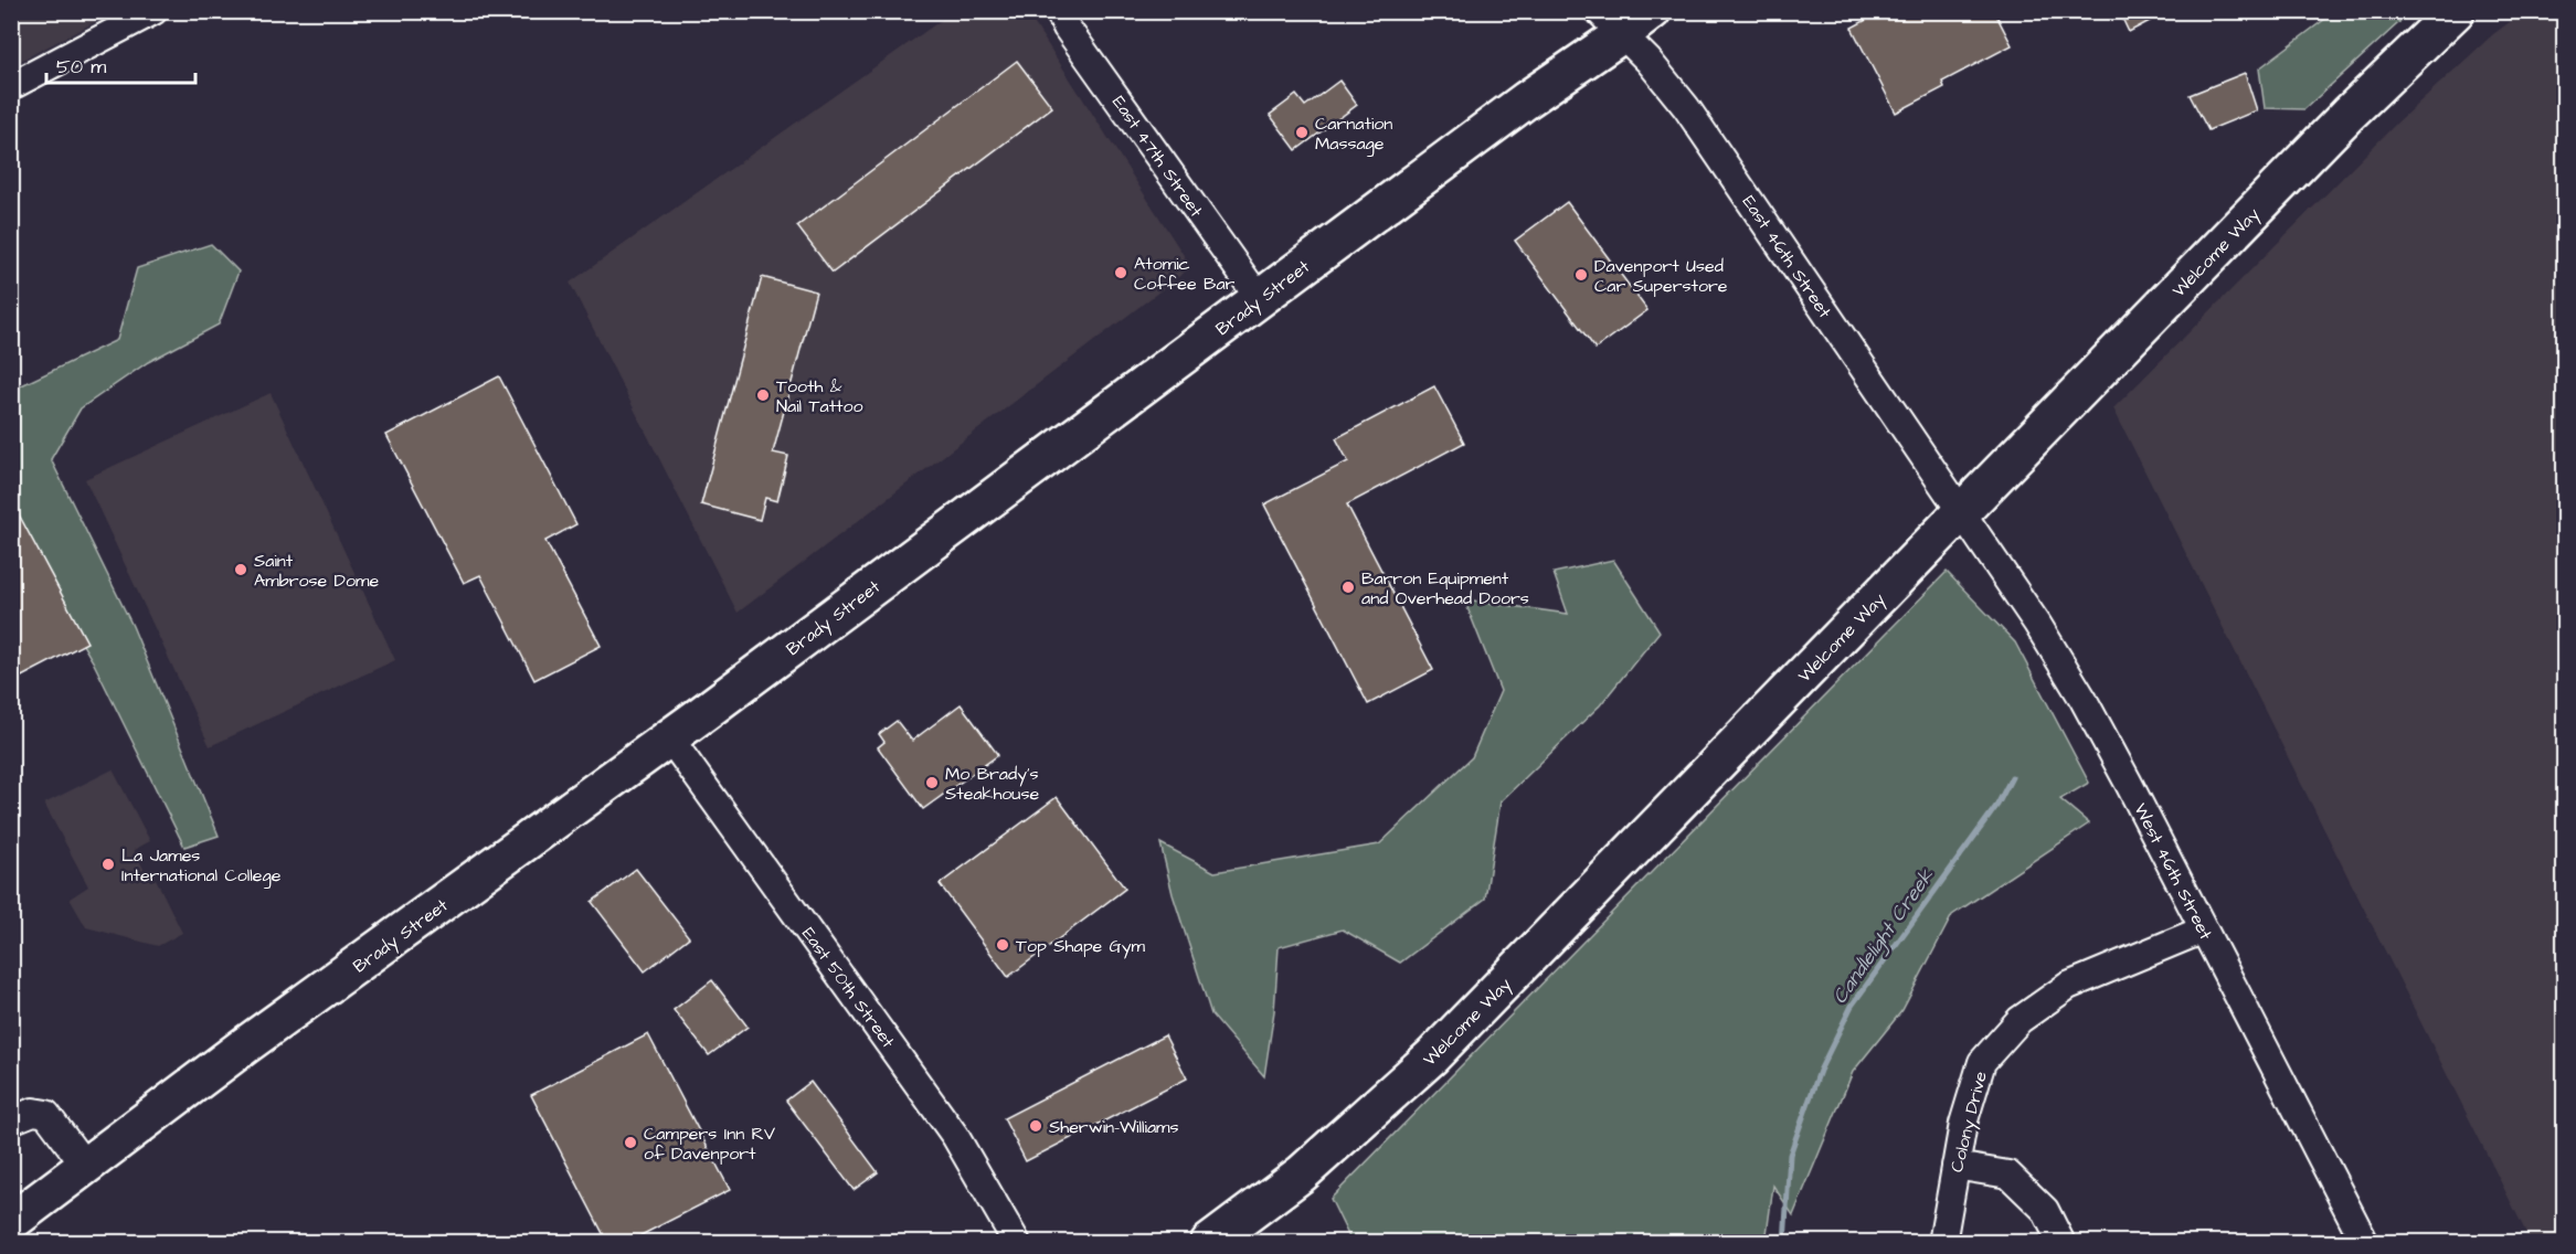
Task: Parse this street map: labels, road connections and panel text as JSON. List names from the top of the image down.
{
  "streets": {
    "highway": ["Welcome Way", "Brady Street"],
    "street": [
      "East 47th Street",
      "East 46th Street",
      "West 46th Street",
      "East 50th Street",
      "Colony Drive"
    ]
  },
  "crossings": [
    ["East 47th Street", "Brady Street"],
    ["Welcome Way", "East 46th Street"],
    ["Welcome Way", "West 46th Street"],
    ["East 46th Street", "Brady Street"],
    ["East 46th Street", "West 46th Street"],
    ["Brady Street", "East 50th Street"],
    ["West 46th Street", "Colony Drive"]
  ],
  "water": ["Candlelight Creek"],
  "places": [
    "Carnation Massage",
    "Atomic Coffee Bar",
    "Davenport Used Car Superstore",
    "Tooth & Nail Tattoo",
    "Saint Ambrose Dome",
    "Barron Equipment and Overhead Doors",
    "Mo Brady's Steakhouse",
    "La James International College",
    "Top Shape Gym",
    "Sherwin-Williams",
    "Campers Inn RV of Davenport"
  ],
  "scale_bar": "50 m"
}
